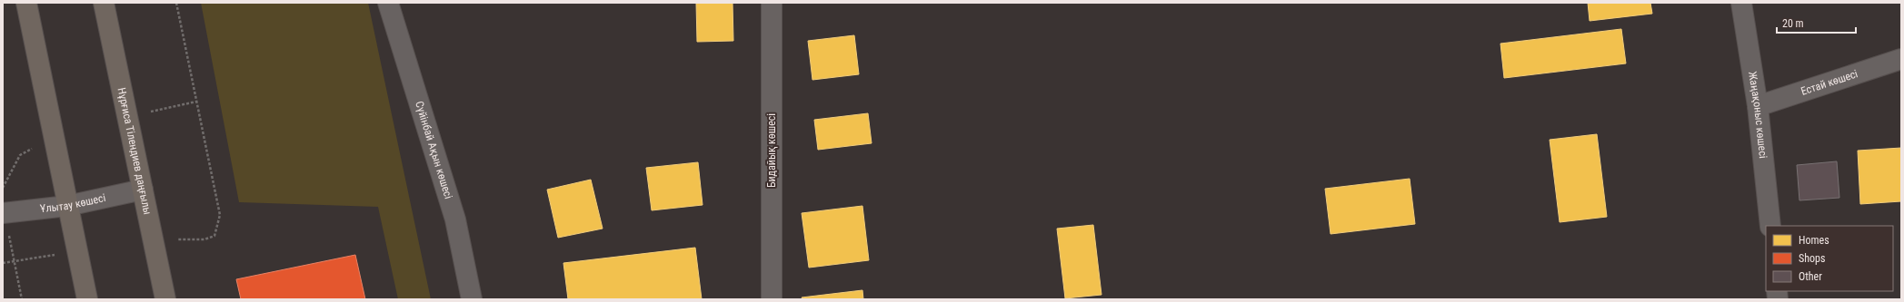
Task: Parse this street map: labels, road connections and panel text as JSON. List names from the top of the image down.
{
  "streets": {
    "main road": ["Нұрғиса Тілендиев даңғылы"],
    "street": [
      "Естай көшесі",
      "Жаңақоныс көшесі",
      "Сүйінбай Ақын көшесі",
      "Бидайық көшесі",
      "Ұлытау көшесі"
    ]
  },
  "crossings": [
    ["Естай көшесі", "Жаңақоныс көшесі"],
    ["Нұрғиса Тілендиев даңғылы", "Ұлытау көшесі"]
  ],
  "legend": ["Homes", "Shops", "Other"],
  "scale_bar": "20 m"
}
